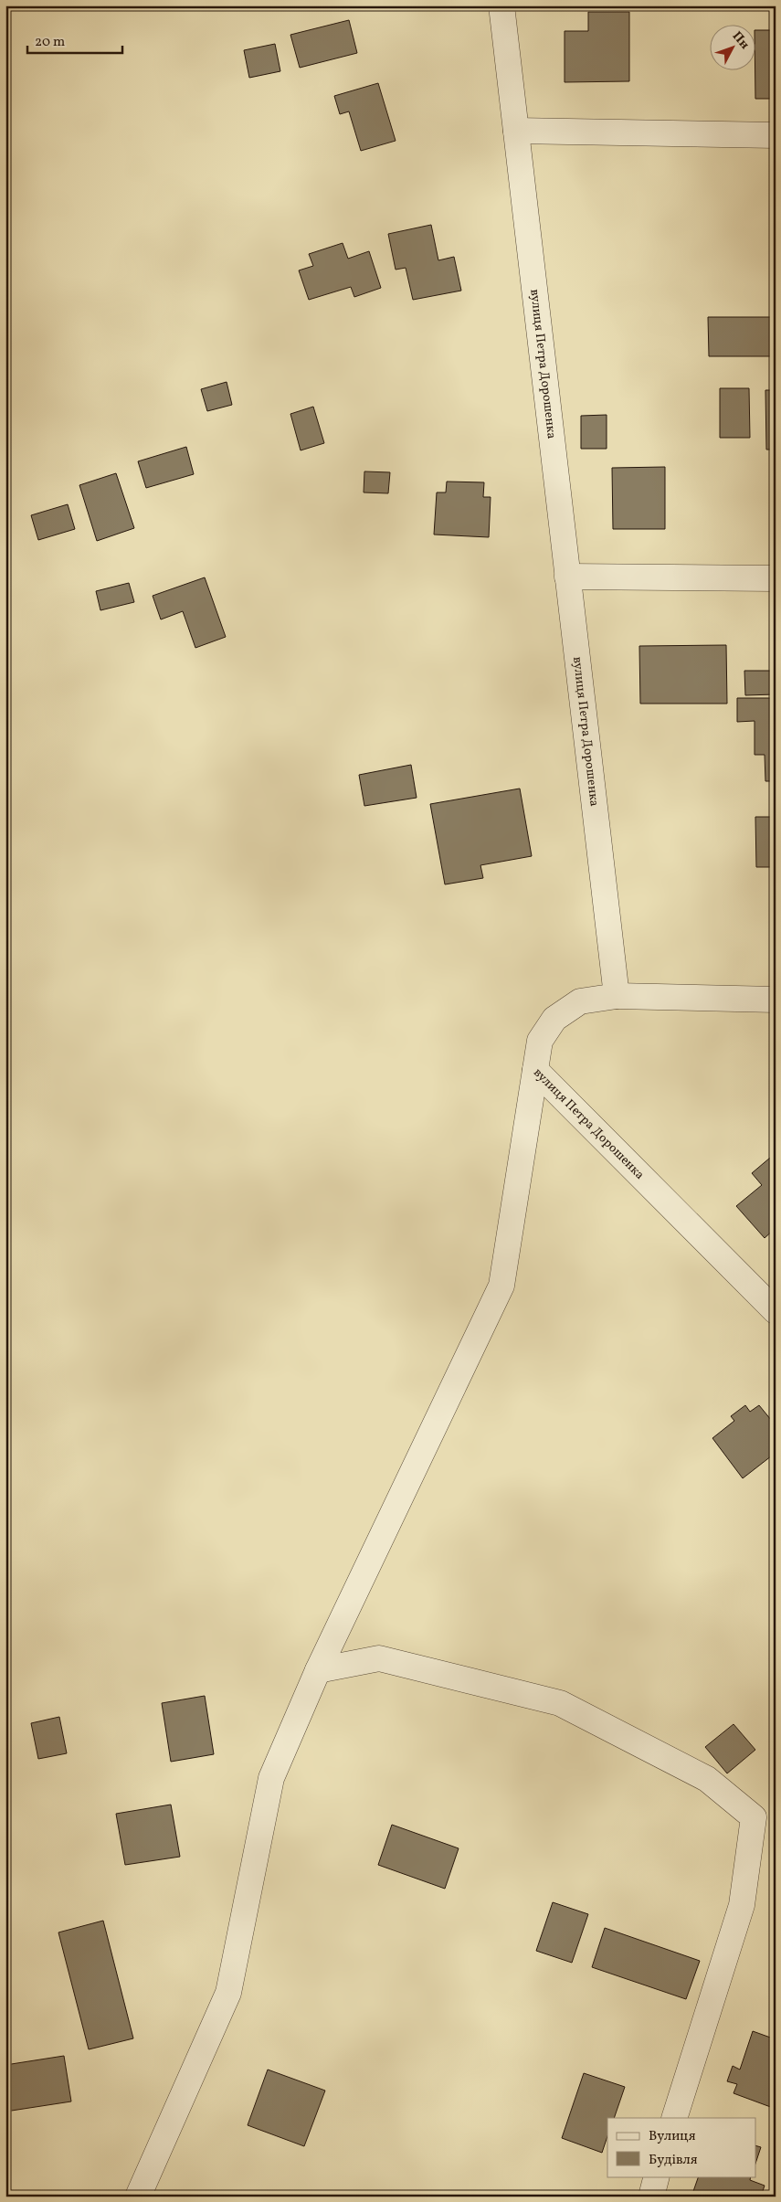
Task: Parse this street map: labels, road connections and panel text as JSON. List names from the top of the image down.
{
  "streets": {
    "street": ["вулиця Петра Дорошенка"]
  },
  "legend": ["Вулиця", "Будівля"],
  "scale_bar": "20 m",
  "north": "top right"
}
